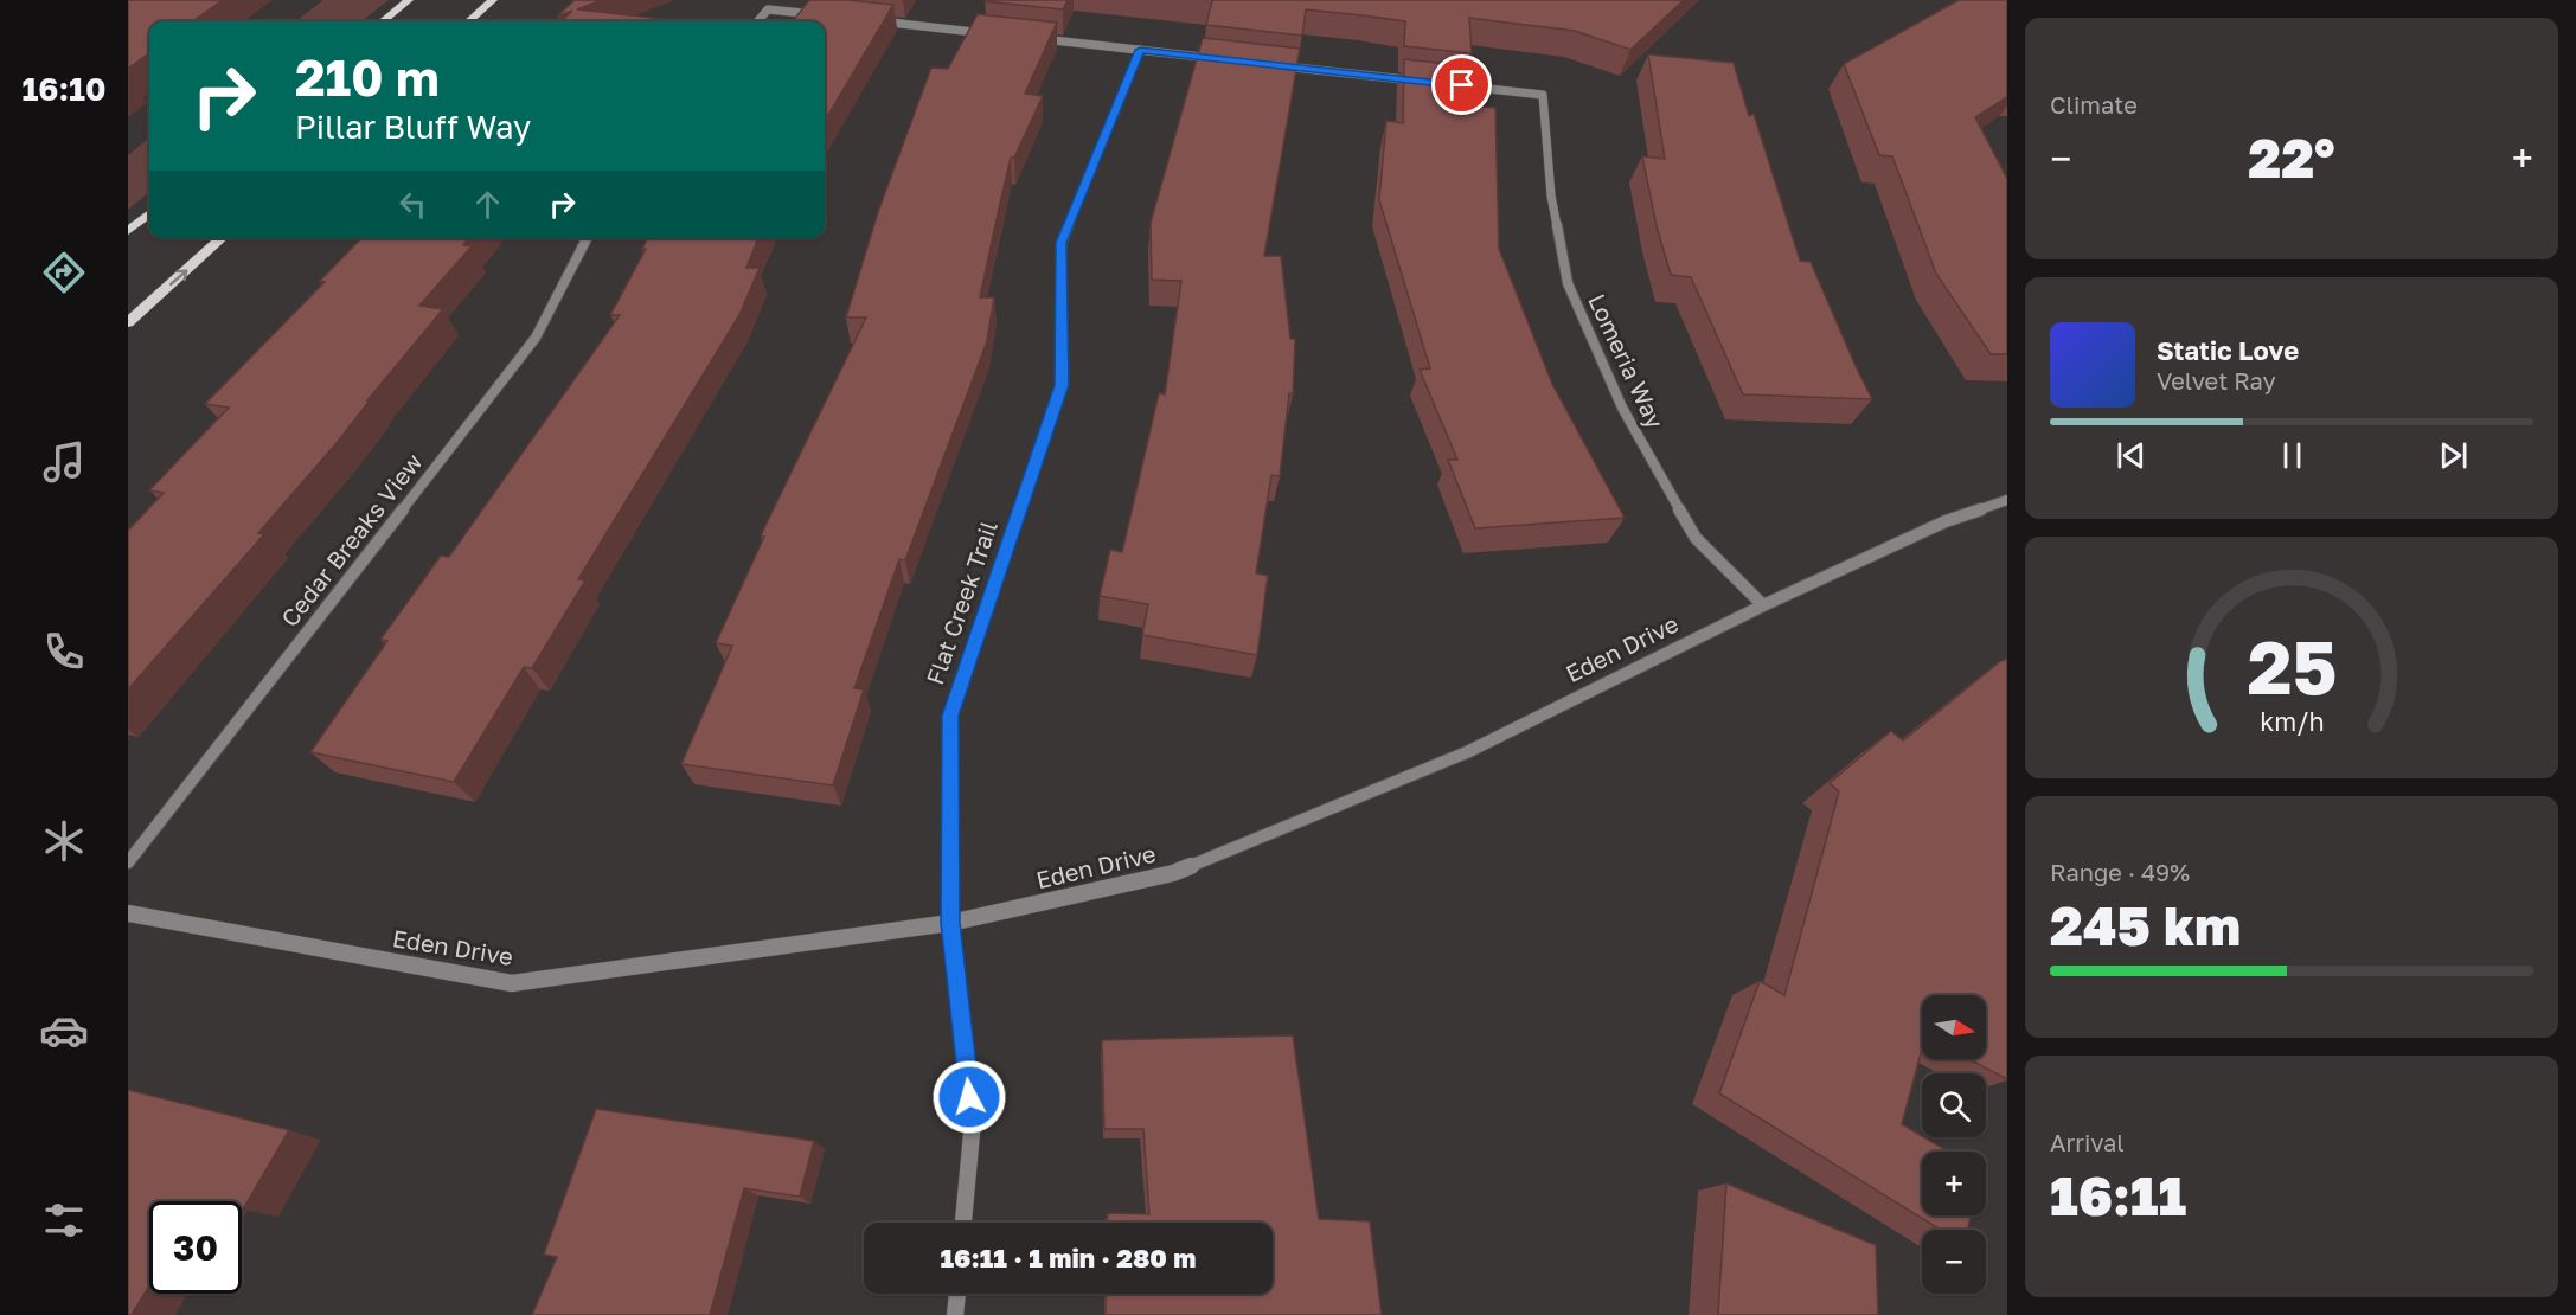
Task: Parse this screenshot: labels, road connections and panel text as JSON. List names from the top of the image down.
{
  "streets": {
    "street": [
      "Lomeria Way",
      "Cedar Breaks View",
      "Flat Creek Trail",
      "Eden Drive"
    ]
  },
  "crossings": [
    ["Lomeria Way", "Eden Drive"],
    ["Flat Creek Trail", "Eden Drive"]
  ],
  "north": "right",
  "page": {
    "tabs": "16:10",
    "tile": [
      "Climate",
      ["Range · 49%", "245 km"],
      ["Arrival", "16:11"]
    ],
    "turn": ["210 m", "Pillar Bluff Way"],
    "heat": ["−", "22°", "+"],
    "song": ["Static Love", "Velvet Ray"],
    "map_buttons": ["+", "−"],
    "limit": "30",
    "trip": "16:11 · 1 min · 280 m",
    "gauge": ["25", "km/h"]
  }
}
